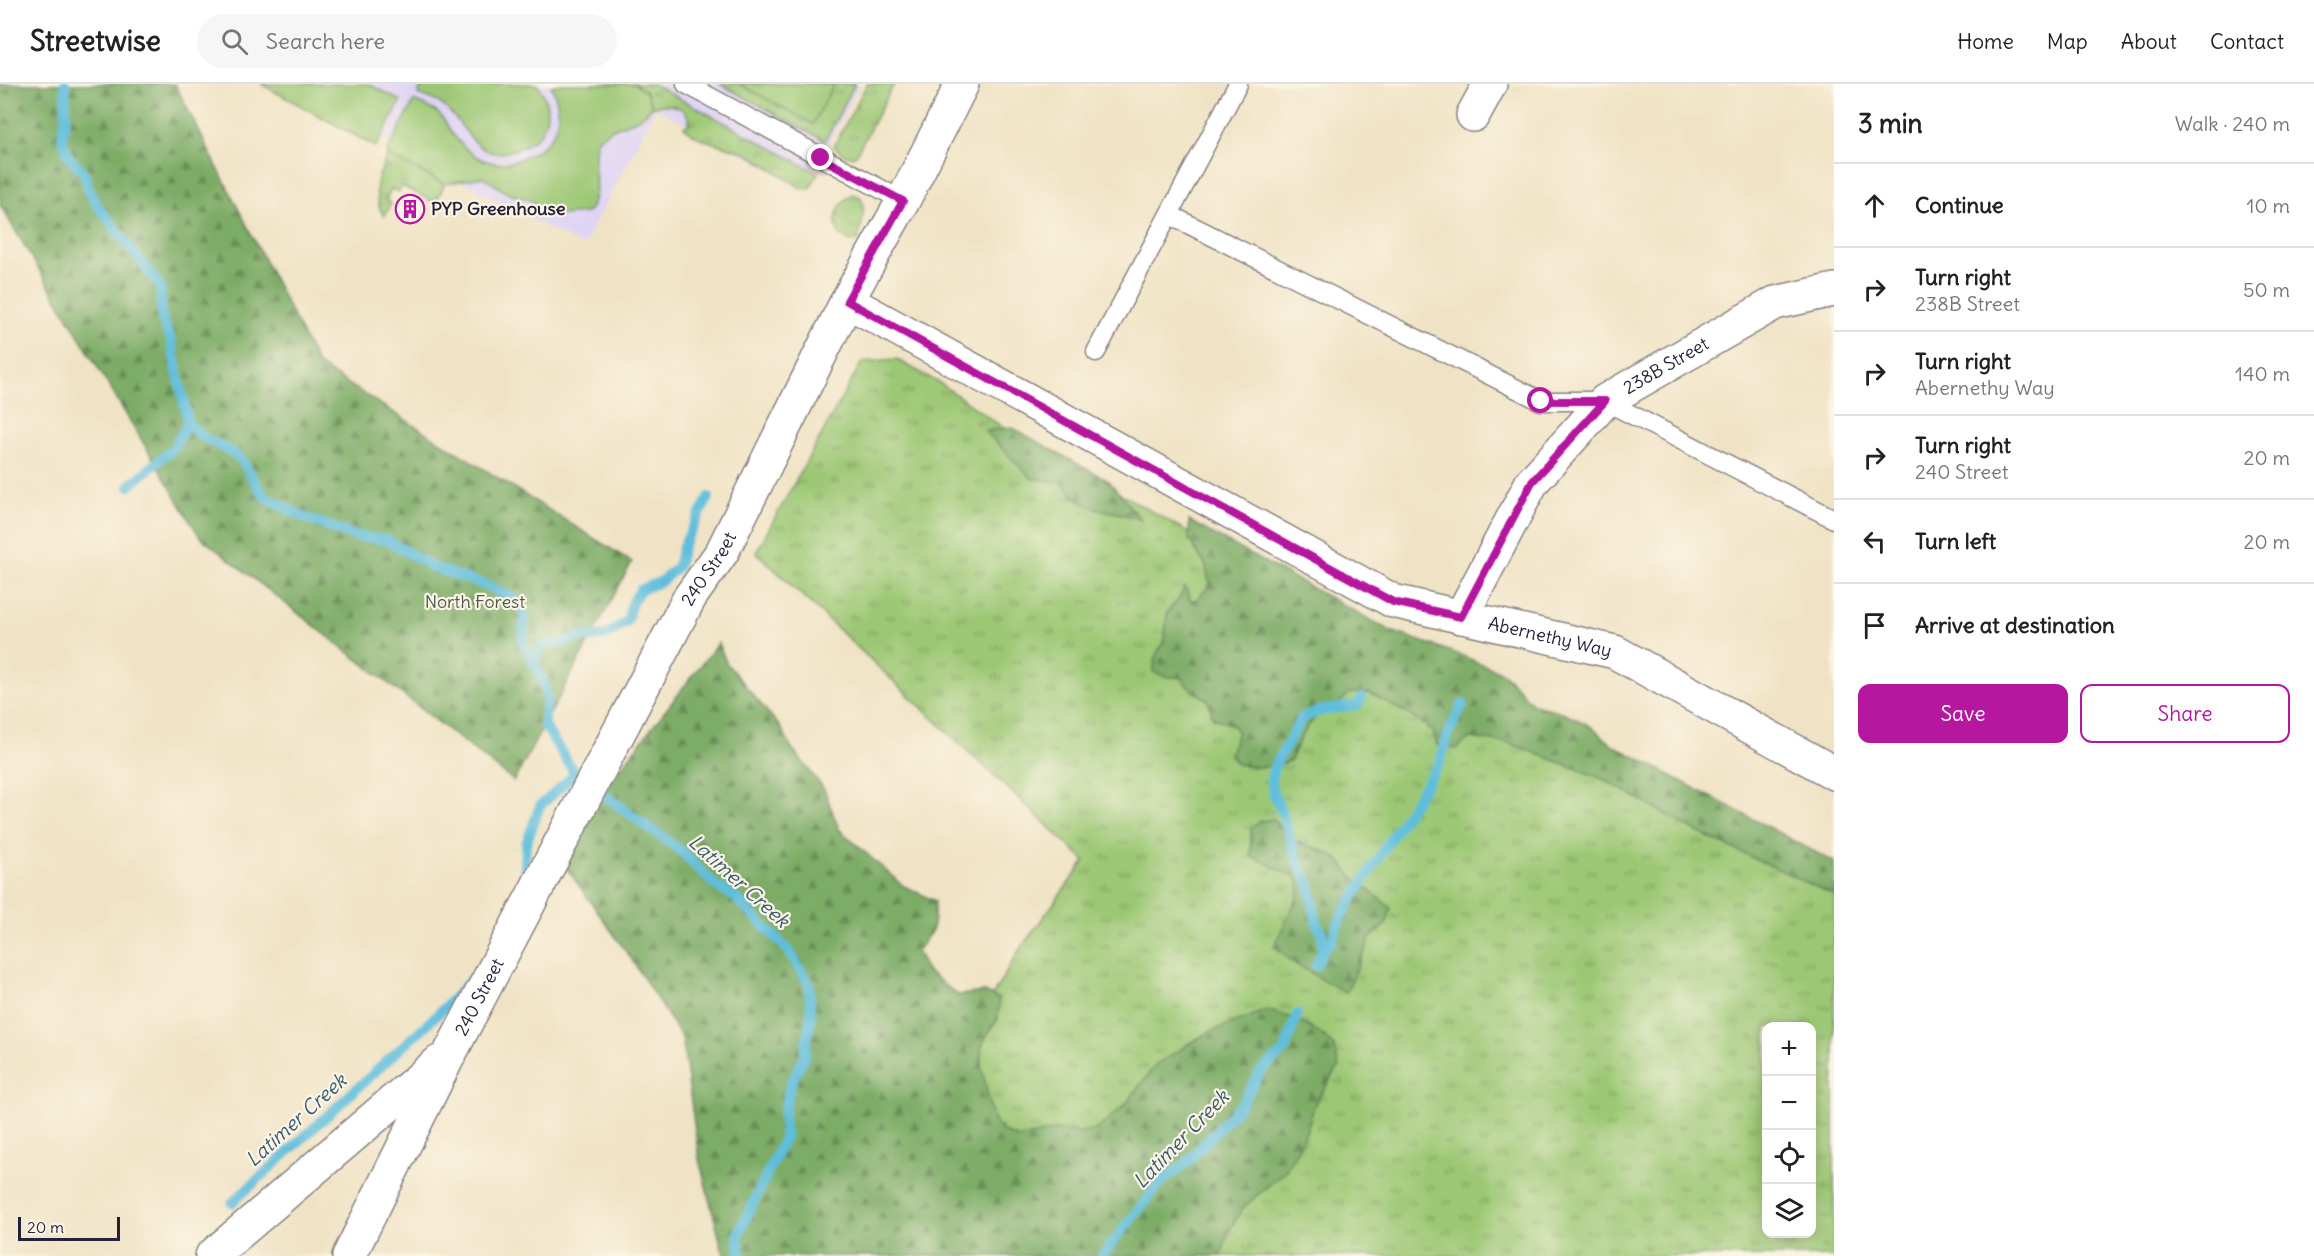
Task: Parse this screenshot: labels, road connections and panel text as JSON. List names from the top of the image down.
{
  "streets": {
    "street": ["238B Street", "240 Street", "Abernethy Way"]
  },
  "crossings": [
    ["238B Street", "Abernethy Way"],
    ["240 Street", "Abernethy Way"]
  ],
  "water": ["Latimer Creek"],
  "parks": ["North Forest"],
  "places": {
    "building": ["PYP Greenhouse"]
  },
  "scale_bar": "20 m",
  "page": {
    "header": "Streetwise",
    "search": "Search here",
    "nav": [
      "Home",
      "Map",
      "About",
      "Contact"
    ],
    "heading": ["3 min", "Walk · 240 m"],
    "list": [
      ["Continue", "10 m"],
      ["Turn right", "238B Street", "50 m"],
      ["Turn right", "Abernethy Way", "140 m"],
      ["Turn right", "240 Street", "20 m"],
      ["Turn left", "20 m"],
      "Arrive at destination"
    ],
    "buttons": ["Save", "Share"],
    "map_buttons": ["+", "−"],
    "scale": "20 m"
  }
}
